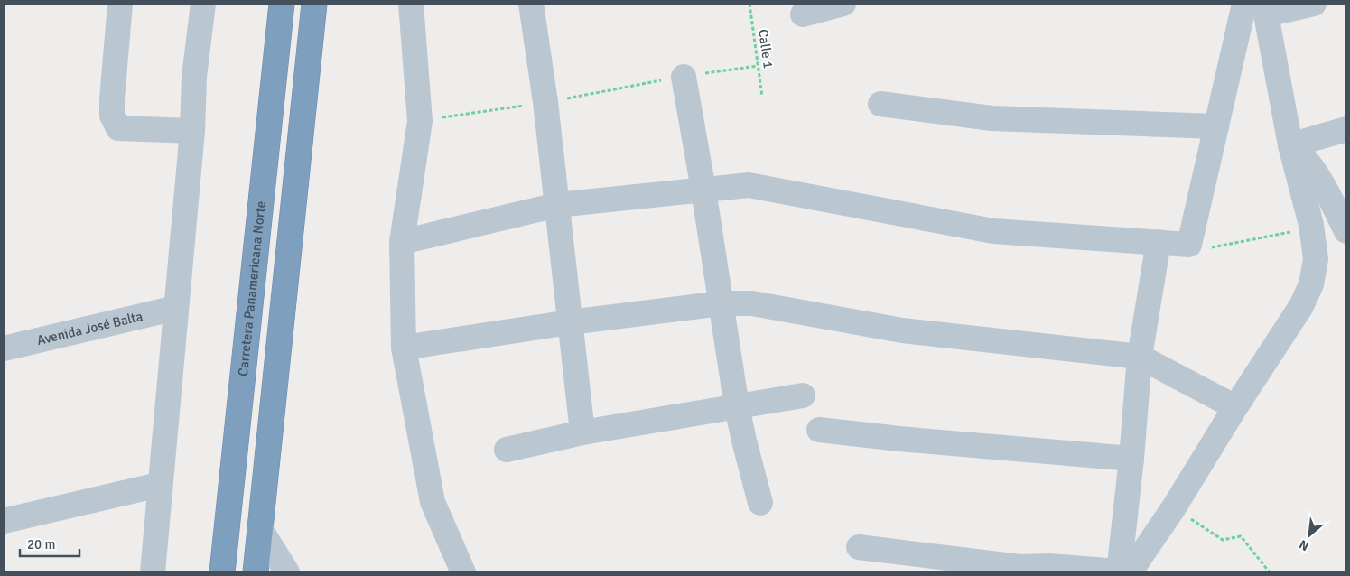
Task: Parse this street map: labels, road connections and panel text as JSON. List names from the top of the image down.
{
  "streets": {
    "highway": ["Carretera Panamericana Norte"],
    "street": ["Avenida José Balta"],
    "path": ["Calle 1"]
  },
  "scale_bar": "20 m",
  "north": "bottom left"
}
